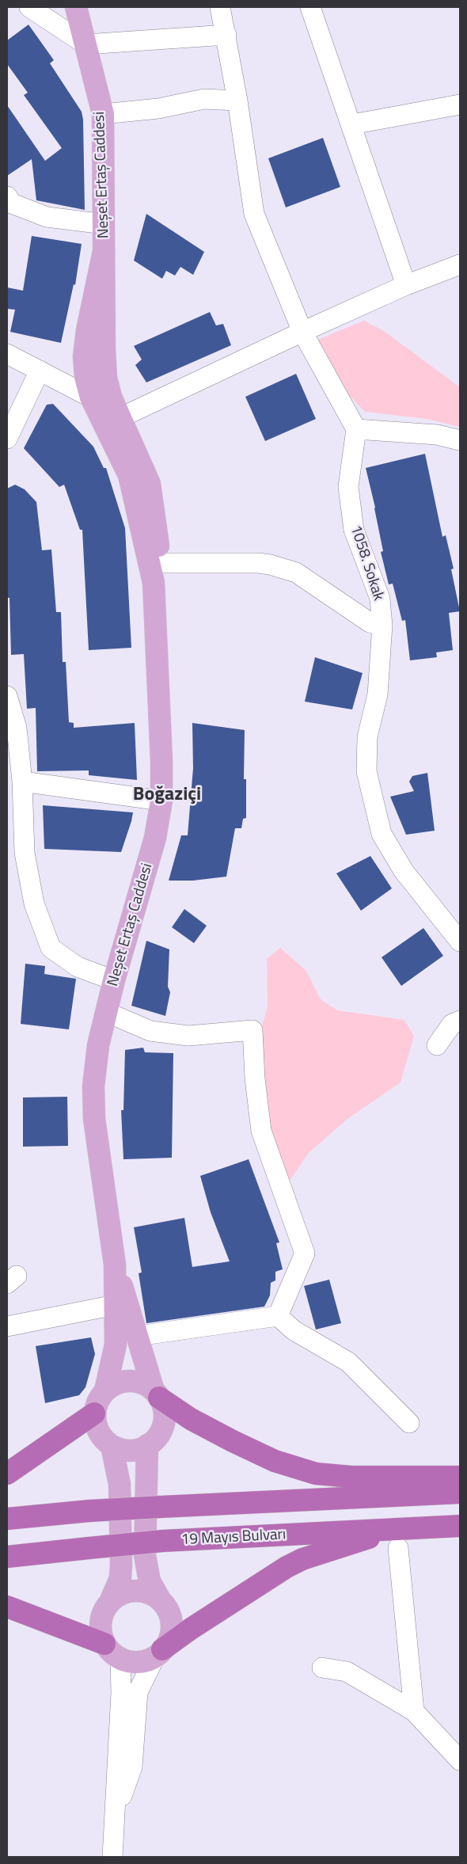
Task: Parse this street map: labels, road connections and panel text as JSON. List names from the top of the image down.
{
  "streets": {
    "highway": ["19 Mayıs Bulvarı"],
    "main road": ["Neşet Ertaş Caddesi"],
    "street": ["1058. Sokak"]
  },
  "districts": ["Boğaziçi"]
}
